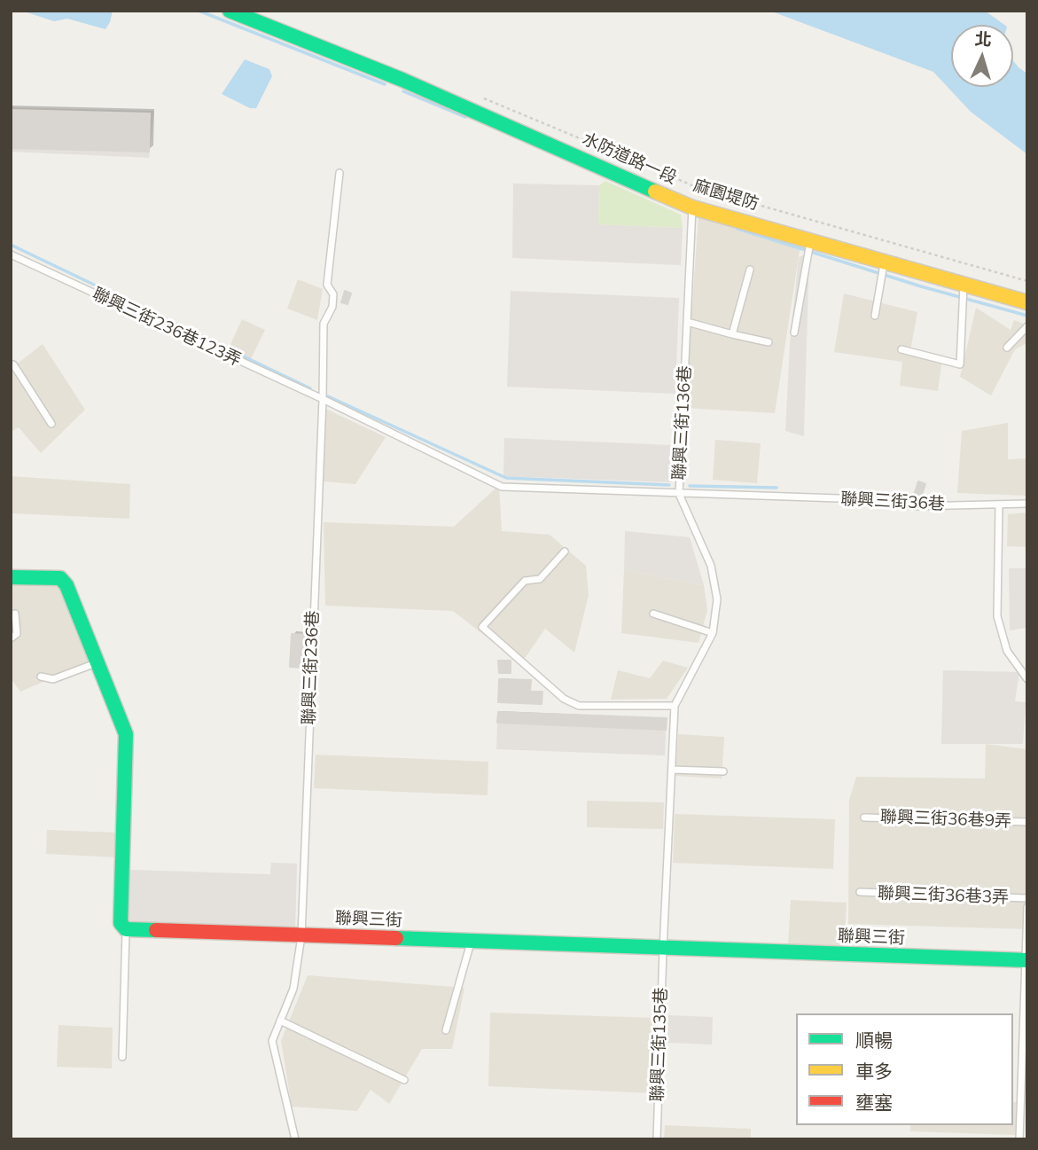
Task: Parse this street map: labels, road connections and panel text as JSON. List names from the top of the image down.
{
  "streets": {
    "street": ["水防道路一段", "聯興三街"],
    "lane": [
      "聯興三街236巷123弄",
      "聯興三街136巷",
      "聯興三街36巷",
      "聯興三街236巷",
      "聯興三街36巷9弄",
      "聯興三街36巷3弄",
      "聯興三街135巷"
    ],
    "path": ["麻園堤防"]
  },
  "crossings": [
    ["水防道路一段", "聯興三街136巷"],
    ["聯興三街236巷123弄", "聯興三街236巷"],
    ["聯興三街136巷", "聯興三街36巷"],
    ["聯興三街136巷", "聯興三街"],
    ["聯興三街136巷", "聯興三街135巷"],
    ["聯興三街236巷", "聯興三街"],
    ["聯興三街", "聯興三街135巷"]
  ],
  "legend": ["順暢", "車多", "壅塞"],
  "north": "top"
}
